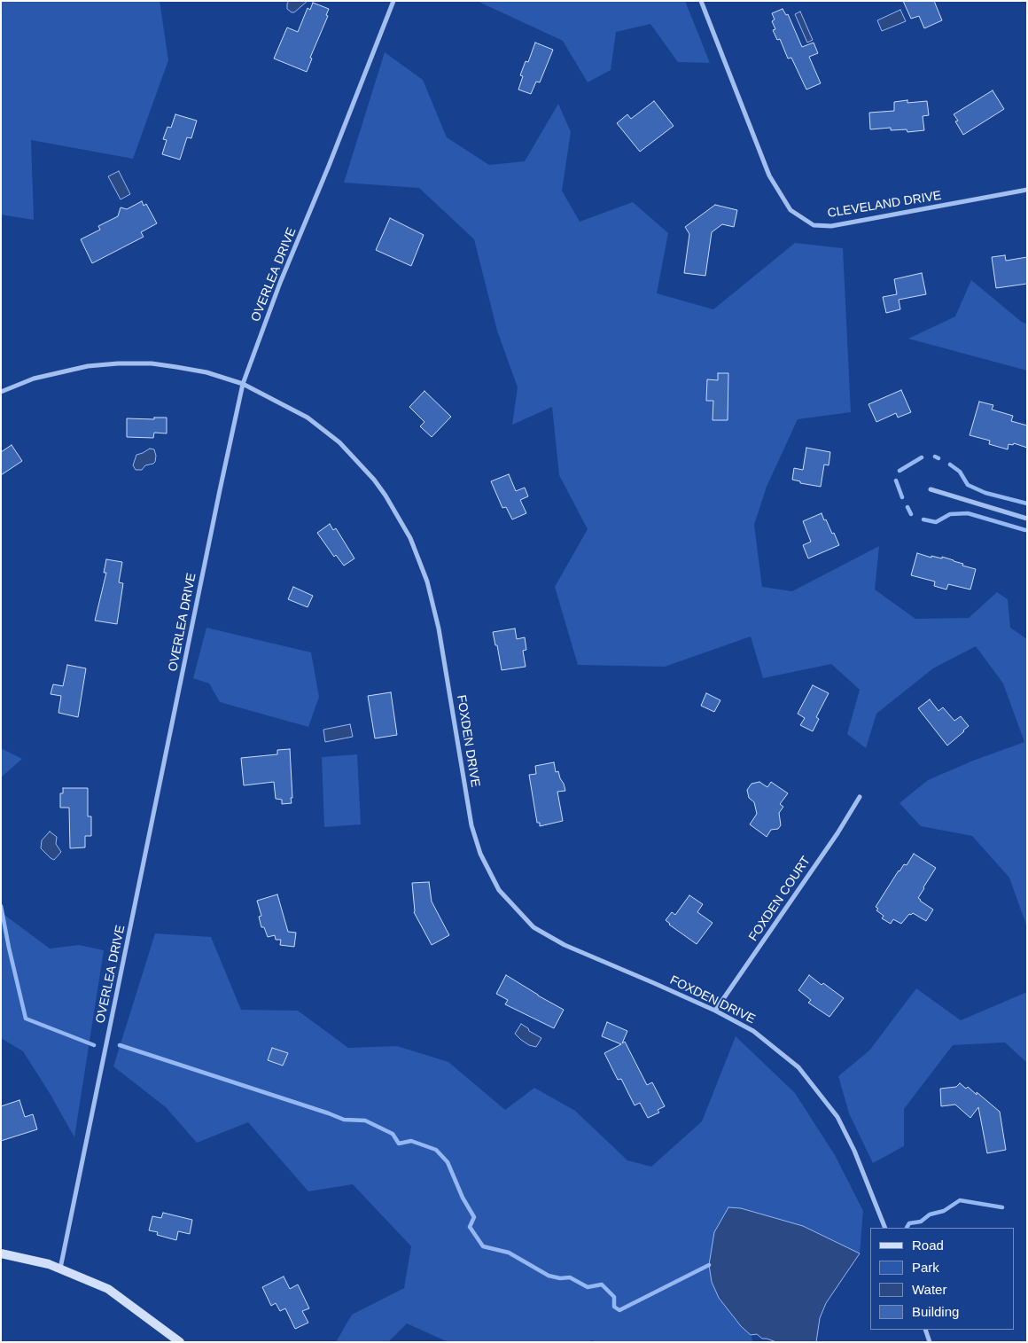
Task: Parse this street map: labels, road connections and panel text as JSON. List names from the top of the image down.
{
  "streets": {
    "street": [
      "CLEVELAND DRIVE",
      "OVERLEA DRIVE",
      "FOXDEN DRIVE",
      "FOXDEN COURT"
    ]
  },
  "crossings": [
    ["OVERLEA DRIVE", "FOXDEN DRIVE"],
    ["FOXDEN DRIVE", "FOXDEN COURT"]
  ],
  "legend": [
    "Road",
    "Park",
    "Water",
    "Building"
  ]
}
